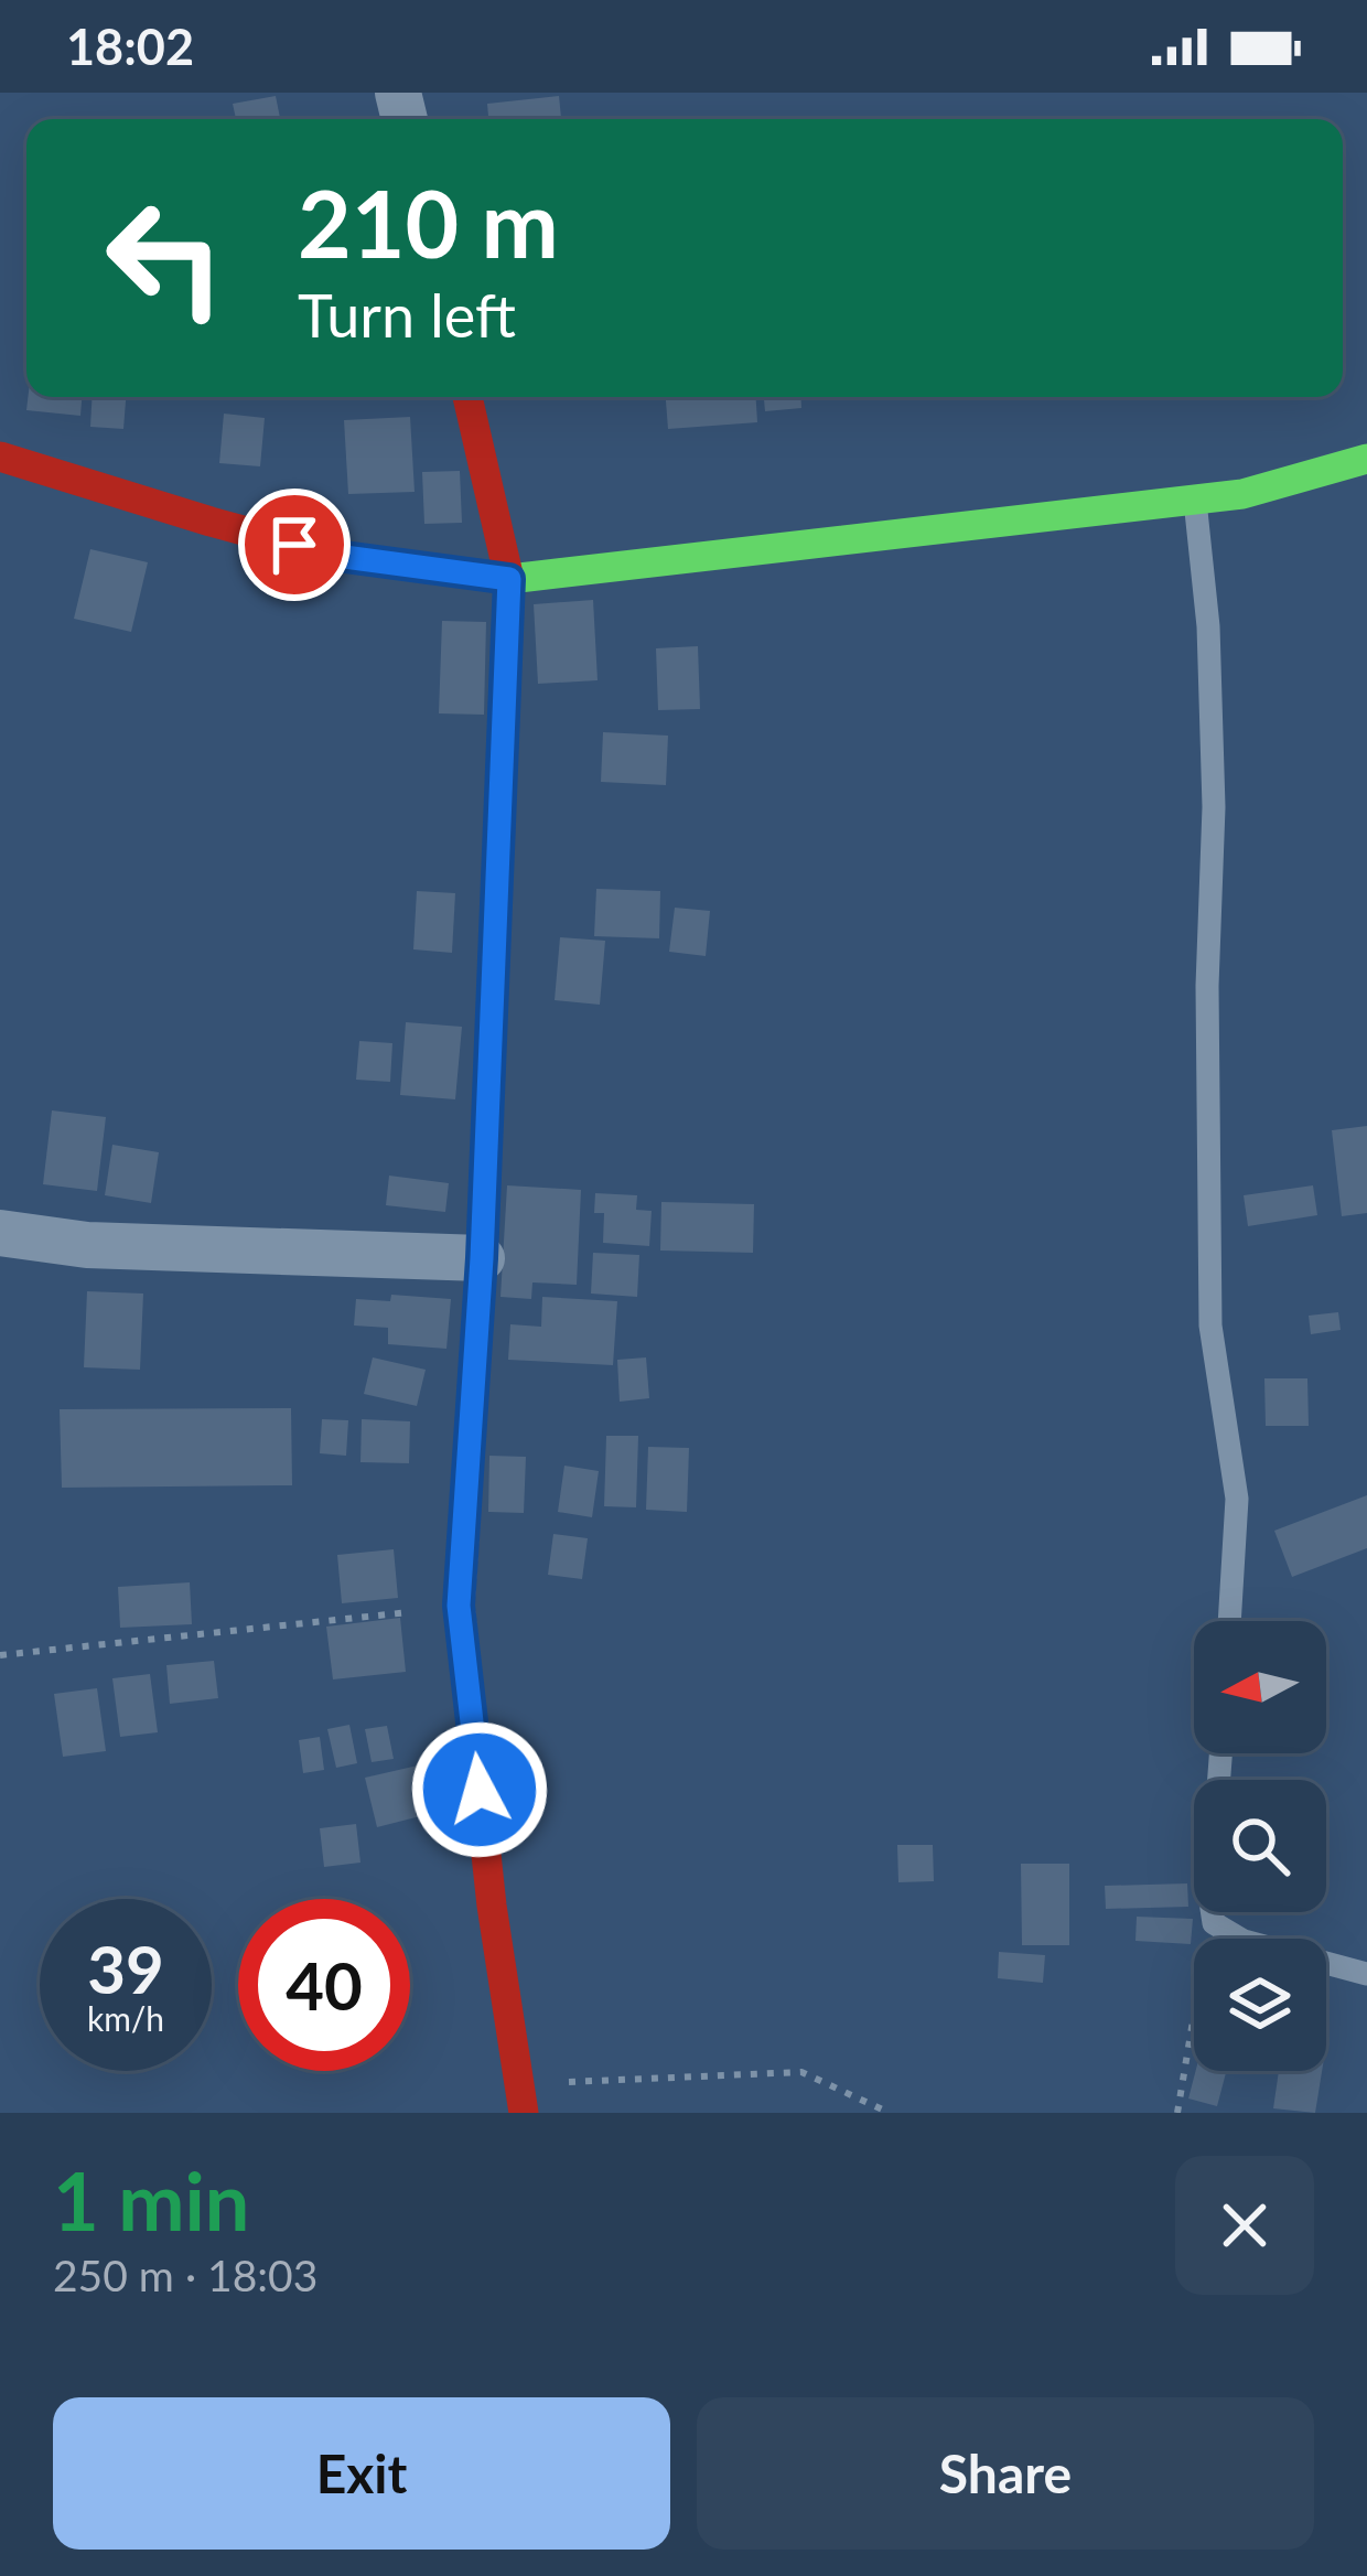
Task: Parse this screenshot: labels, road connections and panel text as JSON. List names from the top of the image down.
{
  "north": "left",
  "page": {
    "status": "18:02",
    "turn": ["210 m", "Turn left"],
    "speed": "39 km/h",
    "limit": "40",
    "heading": ["1 min", "250 m · 18:03"],
    "buttons": ["Exit", "Share"]
  }
}
